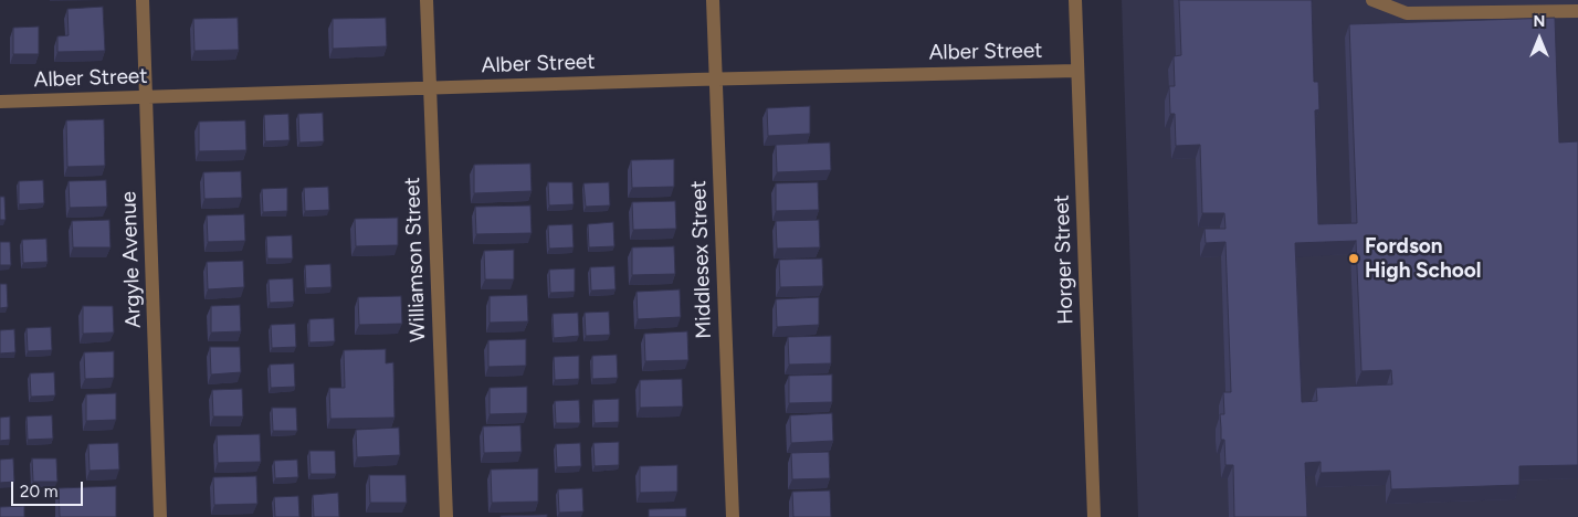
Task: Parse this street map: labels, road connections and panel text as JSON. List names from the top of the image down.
{
  "streets": {
    "street": [
      "Alber Street",
      "Argyle Avenue",
      "Williamson Street",
      "Middlesex Street",
      "Horger Street"
    ]
  },
  "crossings": [
    ["Alber Street", "Argyle Avenue"],
    ["Alber Street", "Williamson Street"],
    ["Alber Street", "Middlesex Street"],
    ["Alber Street", "Horger Street"]
  ],
  "places": ["Fordson High School"],
  "scale_bar": "20 m",
  "north": "top"
}
